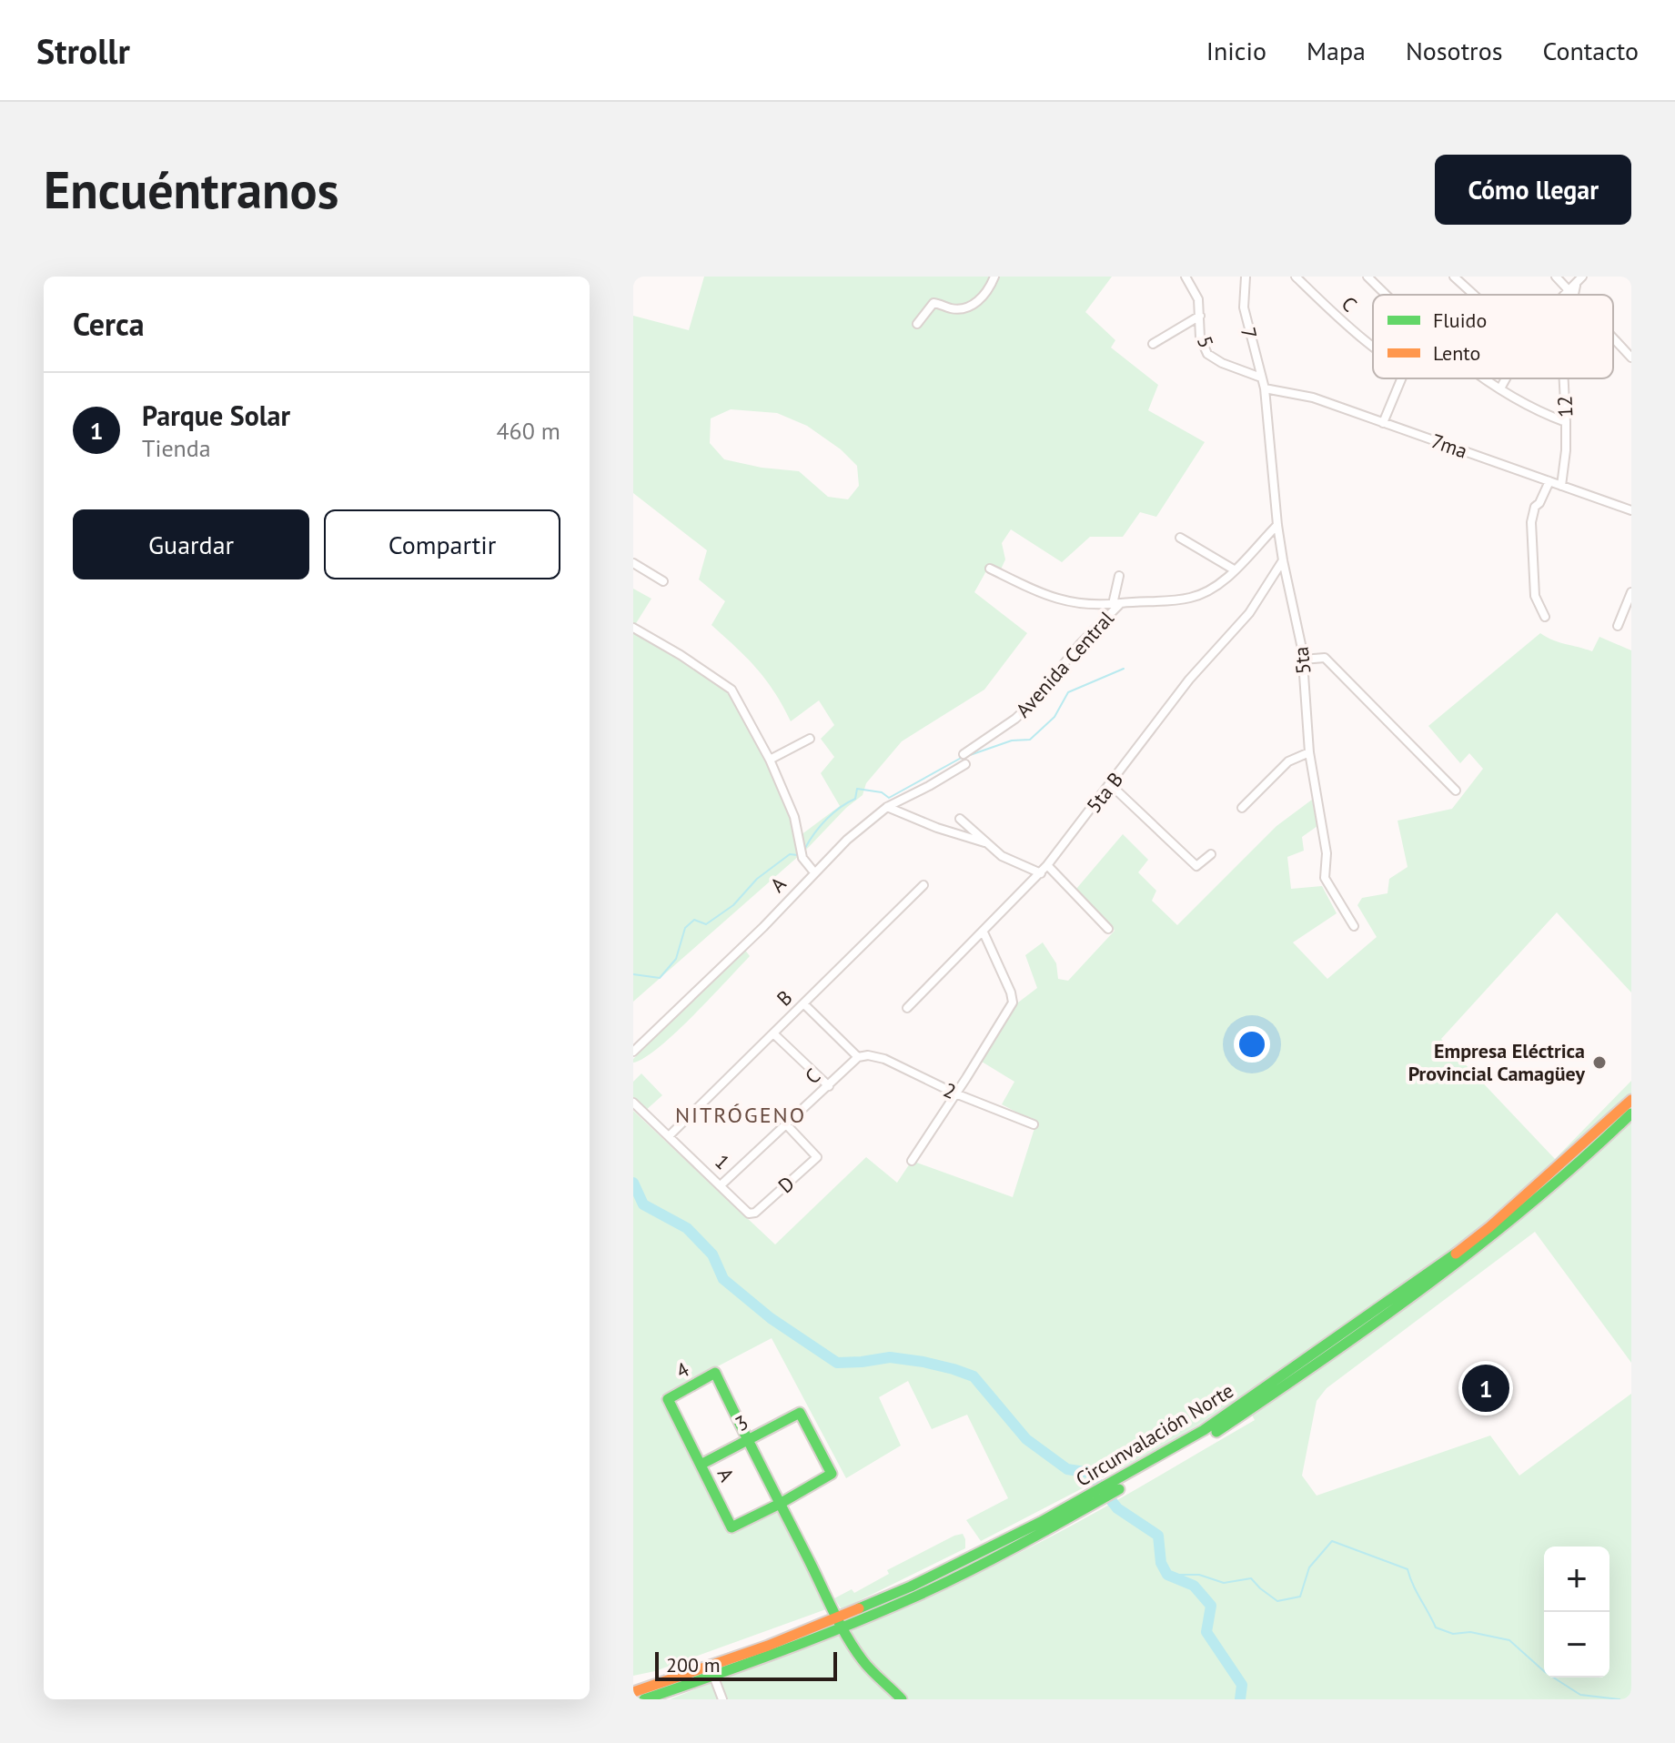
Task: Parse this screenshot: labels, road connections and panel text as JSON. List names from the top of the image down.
{
  "streets": {
    "main road": [
      "A",
      "4",
      "3",
      "Circunvalación Norte"
    ],
    "street": [
      "C",
      "7",
      "5",
      "12",
      "7ma",
      "5ta",
      "Avenida Central",
      "5ta B",
      "B",
      "2",
      "1",
      "D"
    ]
  },
  "crossings": [
    ["C", "2"],
    ["C", "1"],
    ["C", "D"],
    ["7", "5"],
    ["7", "7ma"],
    ["7", "5ta"],
    ["12", "7ma"],
    ["7ma", "5ta"],
    ["5ta", "Avenida Central"],
    ["5ta", "5ta B"],
    ["A", "4"],
    ["A", "3"],
    ["B", "1"],
    ["1", "D"],
    ["4", "3"]
  ],
  "districts": ["NITRÓGENO"],
  "places": ["Empresa Eléctrica Provincial Camagüey"],
  "legend": ["Fluido", "Lento"],
  "scale_bar": "200 m",
  "page": {
    "header": "Strollr",
    "nav": [
      "Inicio",
      "Mapa",
      "Nosotros",
      "Contacto"
    ],
    "buttons": [
      "Cómo llegar",
      ["Guardar", "Compartir"]
    ],
    "title": "Encuéntranos",
    "heading": "Cerca",
    "list": [
      {
        "mark": "1",
        "name": "Parque Solar",
        "note": "Tienda",
        "value": "460 m"
      }
    ],
    "pins": "1",
    "map_buttons": ["+", "−"],
    "scale": "200 m"
  }
}
